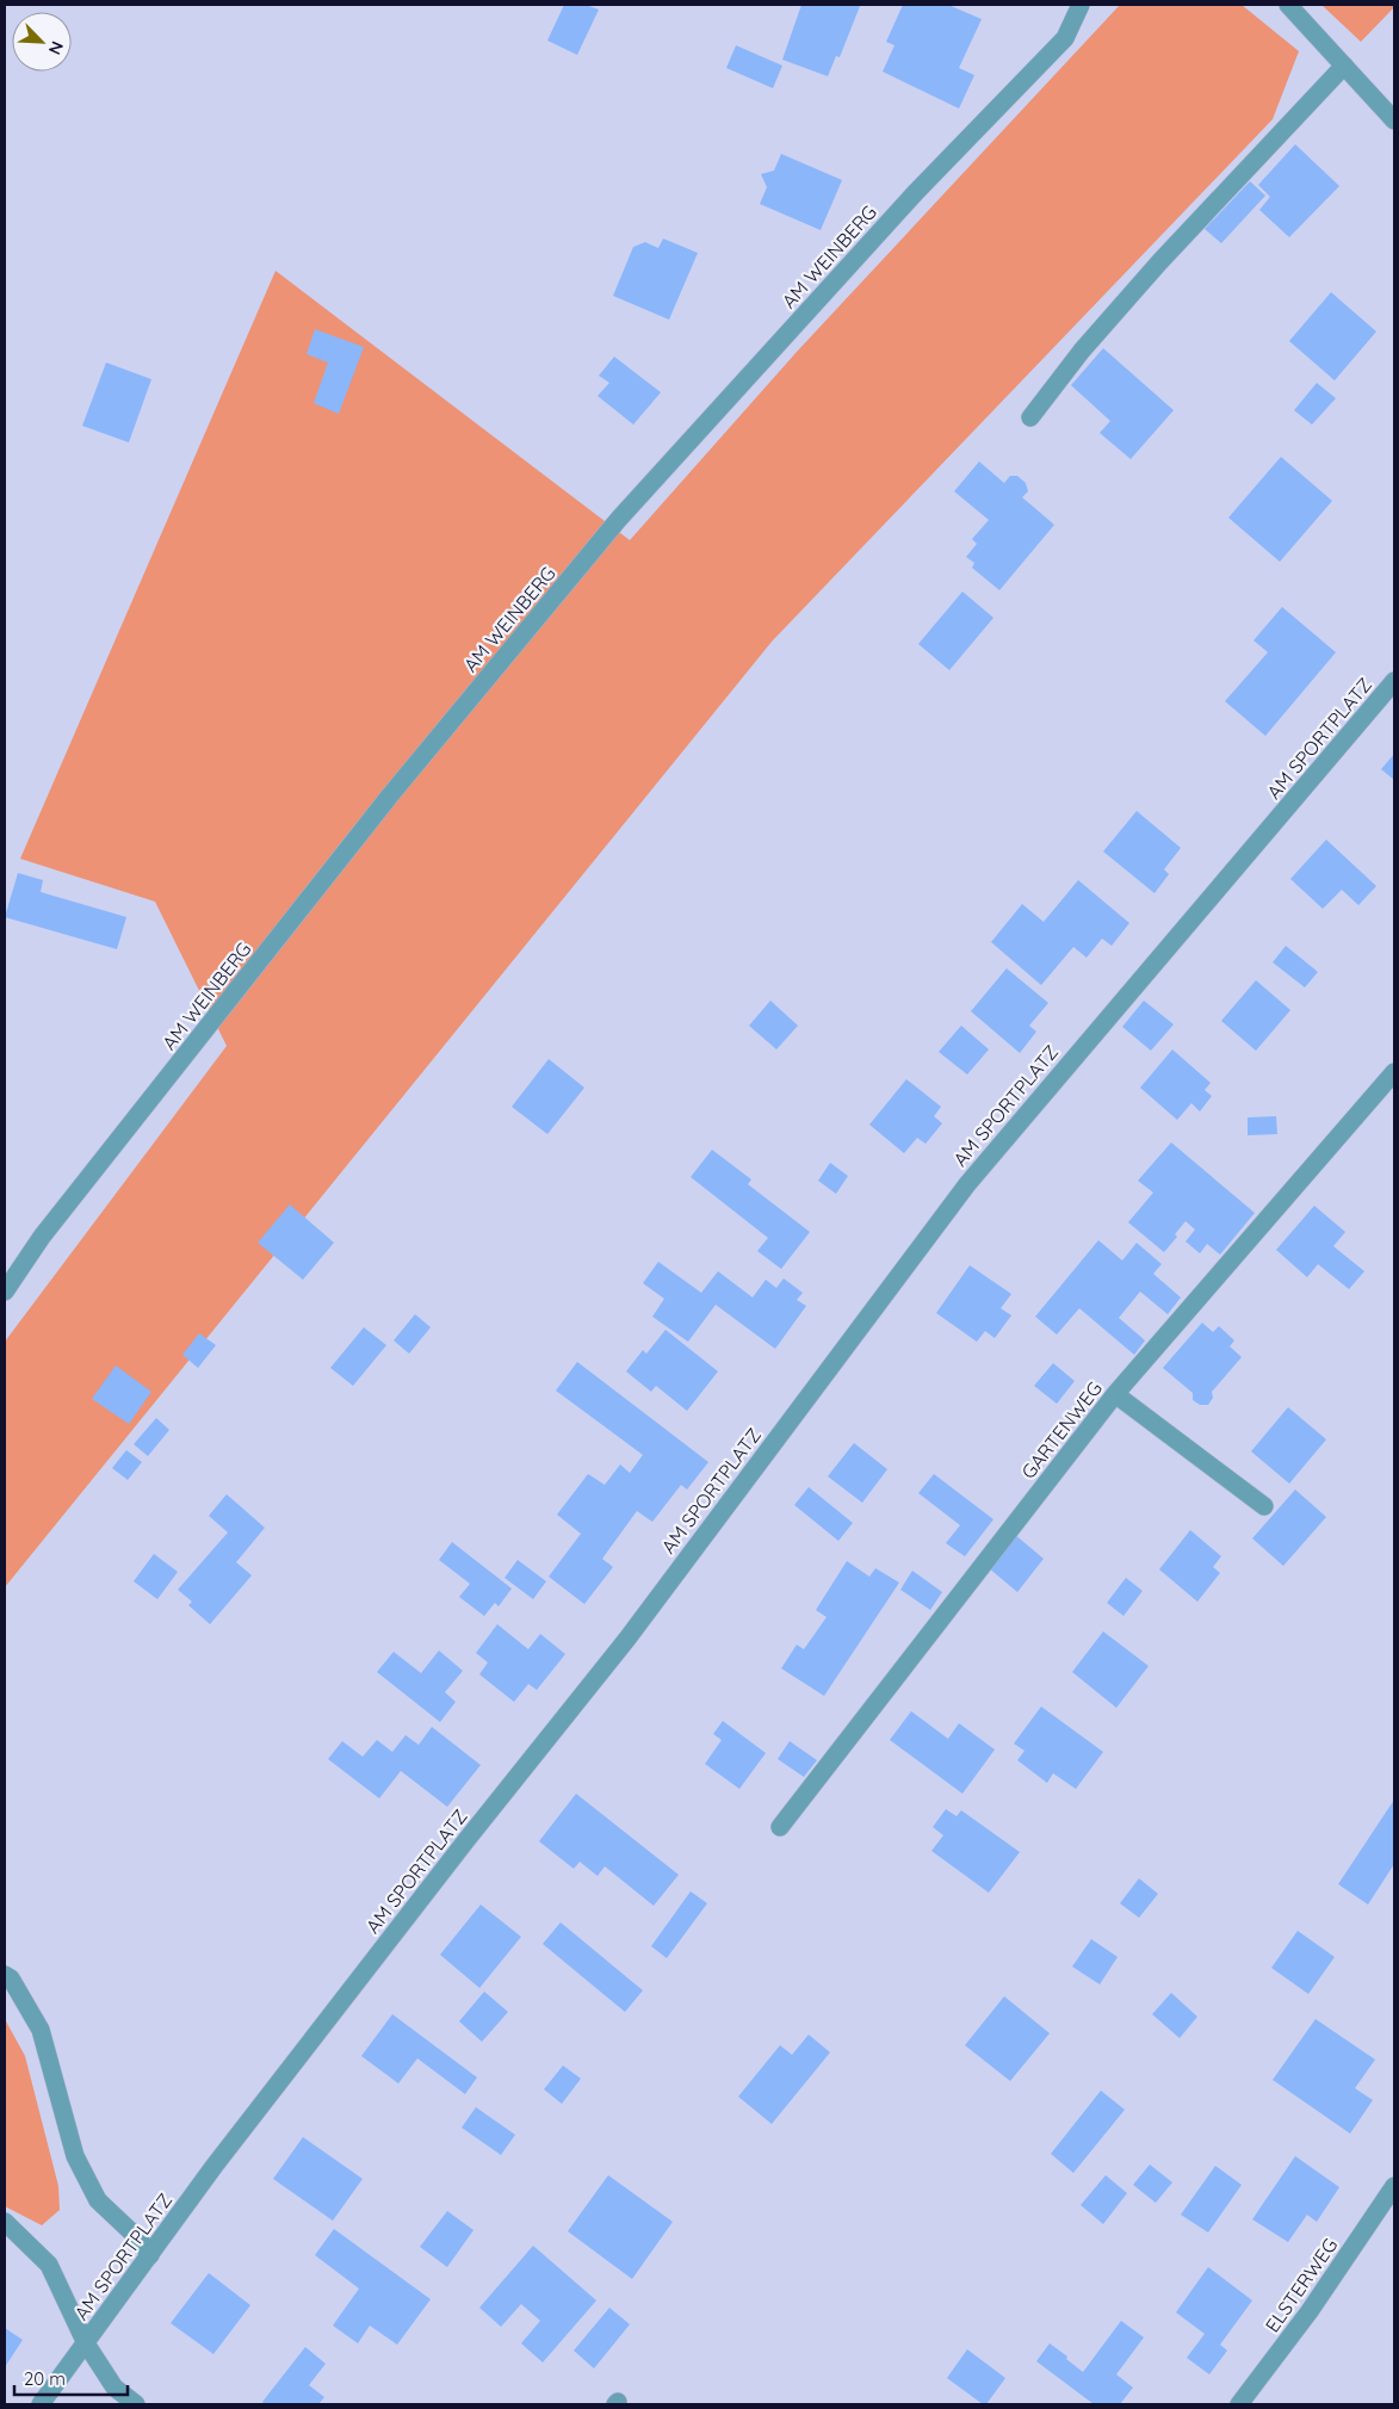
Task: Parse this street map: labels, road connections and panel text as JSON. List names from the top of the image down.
{
  "streets": {
    "street": [
      "AM WEINBERG",
      "AM SPORTPLATZ",
      "GARTENWEG",
      "ELSTERWEG"
    ]
  },
  "scale_bar": "20 m",
  "north": "bottom right"
}
